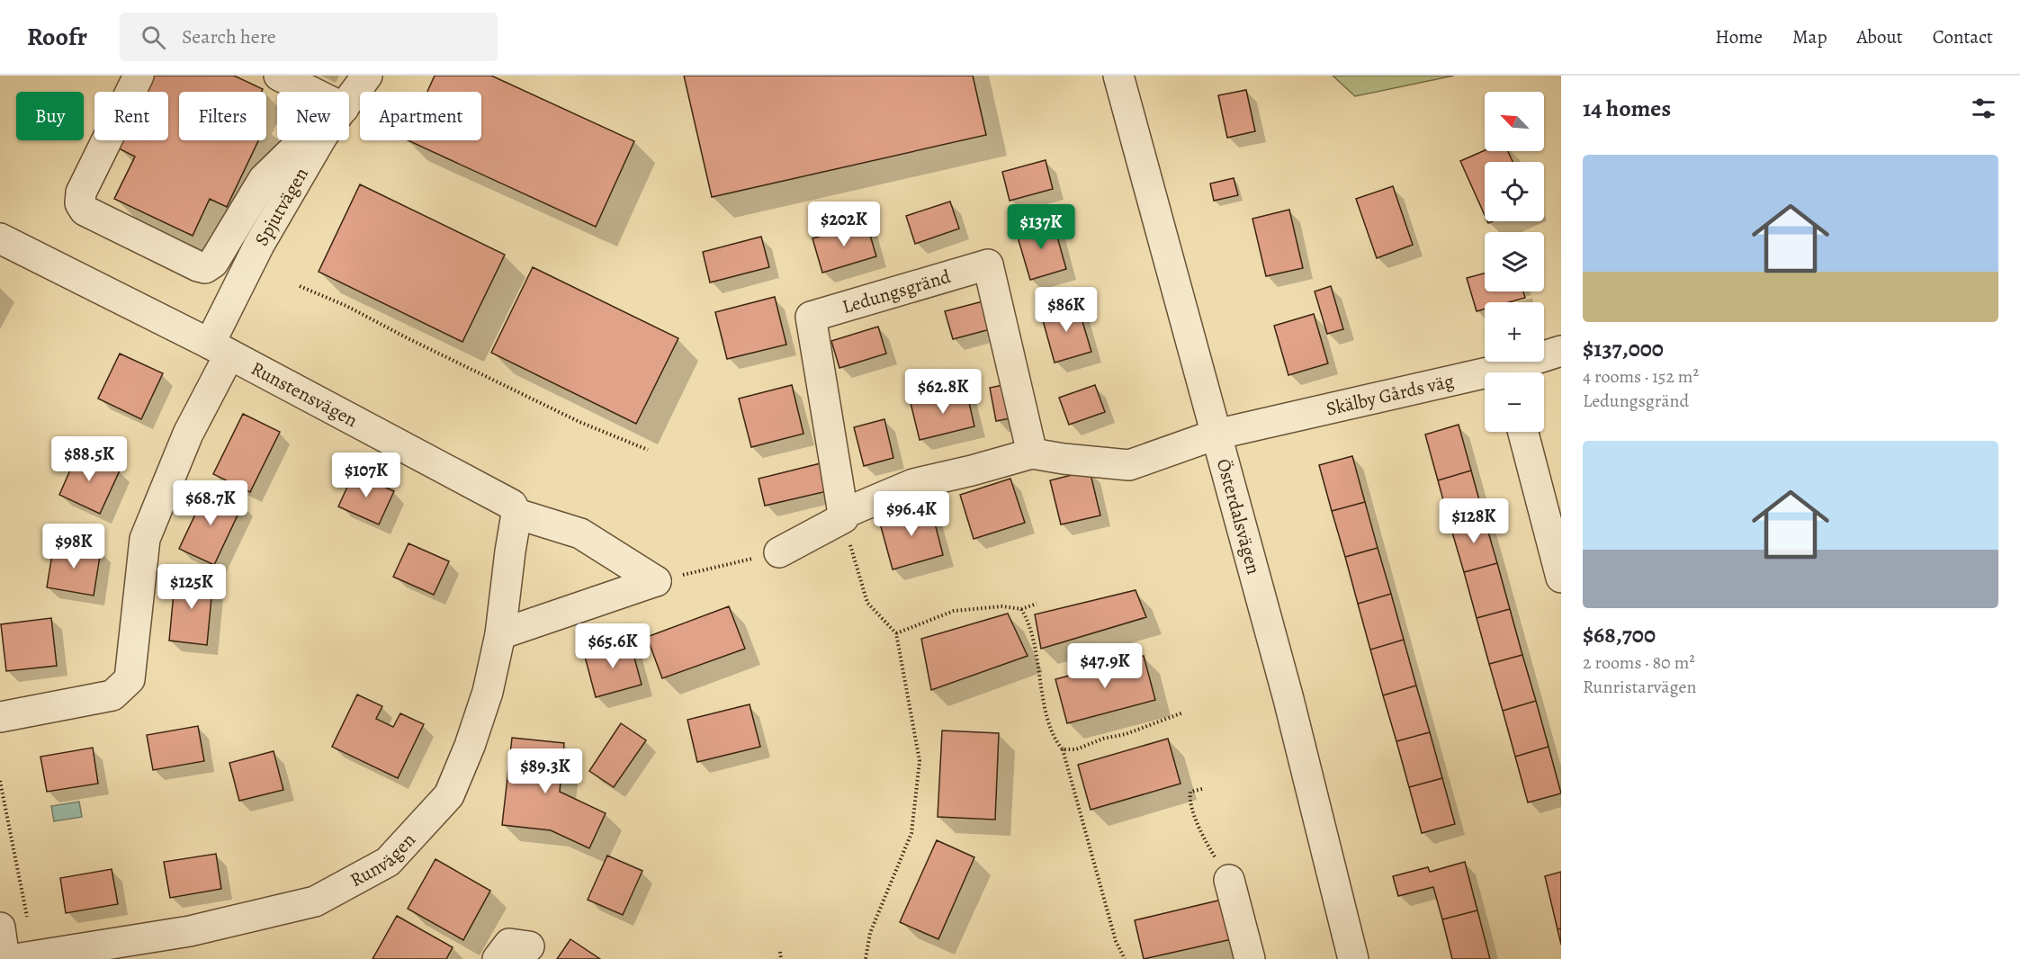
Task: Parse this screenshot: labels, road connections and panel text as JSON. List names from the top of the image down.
{
  "streets": {
    "street": [
      "Spjutvägen",
      "Ledungsgränd",
      "Runstensvägen",
      "Skälby Gårds väg",
      "Österdalsvägen",
      "Runvägen"
    ]
  },
  "crossings": [
    ["Spjutvägen", "Runstensvägen"],
    ["Ledungsgränd", "Skälby Gårds väg"],
    ["Runstensvägen", "Runvägen"],
    ["Skälby Gårds väg", "Österdalsvägen"]
  ],
  "north": "top left",
  "page": {
    "header": "Roofr",
    "search": "Search here",
    "nav": [
      "Home",
      "Map",
      "About",
      "Contact"
    ],
    "heading": "14 homes",
    "map_buttons": ["+", "−"],
    "chip": [
      "Buy",
      "Rent",
      "Filters",
      "New",
      "Apartment"
    ],
    "list": [
      {
        "name": "$137,000",
        "note": "4 rooms · 152 m² · Ledungsgränd"
      },
      {
        "name": "$68,700",
        "note": "2 rooms · 80 m² · Runristarvägen"
      }
    ],
    "price": [
      "$202K",
      "$137K",
      "$86K",
      "$62.8K",
      "$88.5K",
      "$107K",
      "$68.7K",
      "$96.4K",
      "$128K",
      "$98K",
      "$125K",
      "$65.6K",
      "$47.9K",
      "$89.3K"
    ]
  }
}
